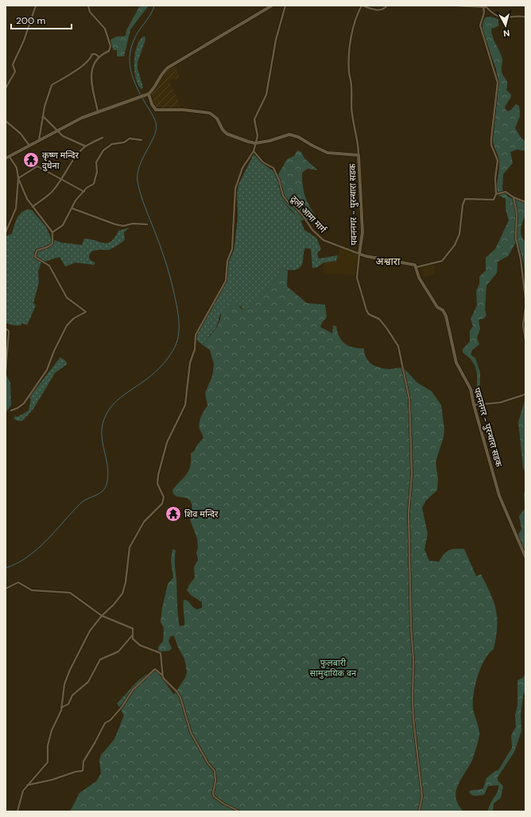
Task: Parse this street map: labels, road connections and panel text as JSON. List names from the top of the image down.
{
  "streets": {
    "street": ["पवननगर - पुरन्धारा सडक", "ठूली आमा मार्ग"]
  },
  "crossings": [
    ["पवननगर - पुरन्धारा सडक", "ठूली आमा मार्ग"]
  ],
  "districts": ["अश्वारा"],
  "parks": ["फुलबारी सामुदायिक वन"],
  "places": {
    "temple": ["कृष्ण मन्दिर दुधेना", "शिव मन्दिर"]
  },
  "scale_bar": "200 m",
  "north": "bottom"
}
